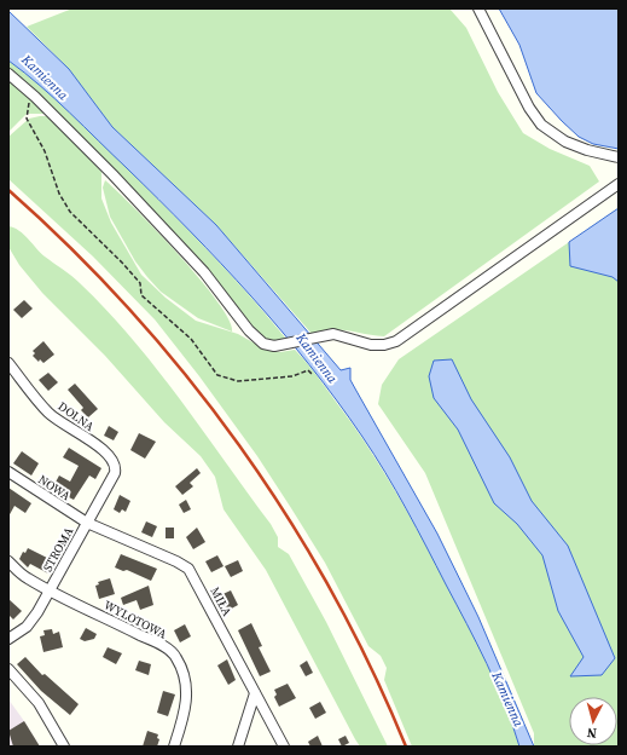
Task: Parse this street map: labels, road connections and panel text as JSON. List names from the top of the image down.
{
  "streets": {
    "street": [
      "DOLNA",
      "NOWA",
      "STROMA",
      "MIŁA",
      "WYLOTOWA"
    ]
  },
  "crossings": [
    ["DOLNA", "STROMA"],
    ["NOWA", "STROMA"],
    ["NOWA", "MIŁA"],
    ["STROMA", "MIŁA"],
    ["STROMA", "WYLOTOWA"]
  ],
  "water": ["Kamienna"],
  "north": "bottom"
}
